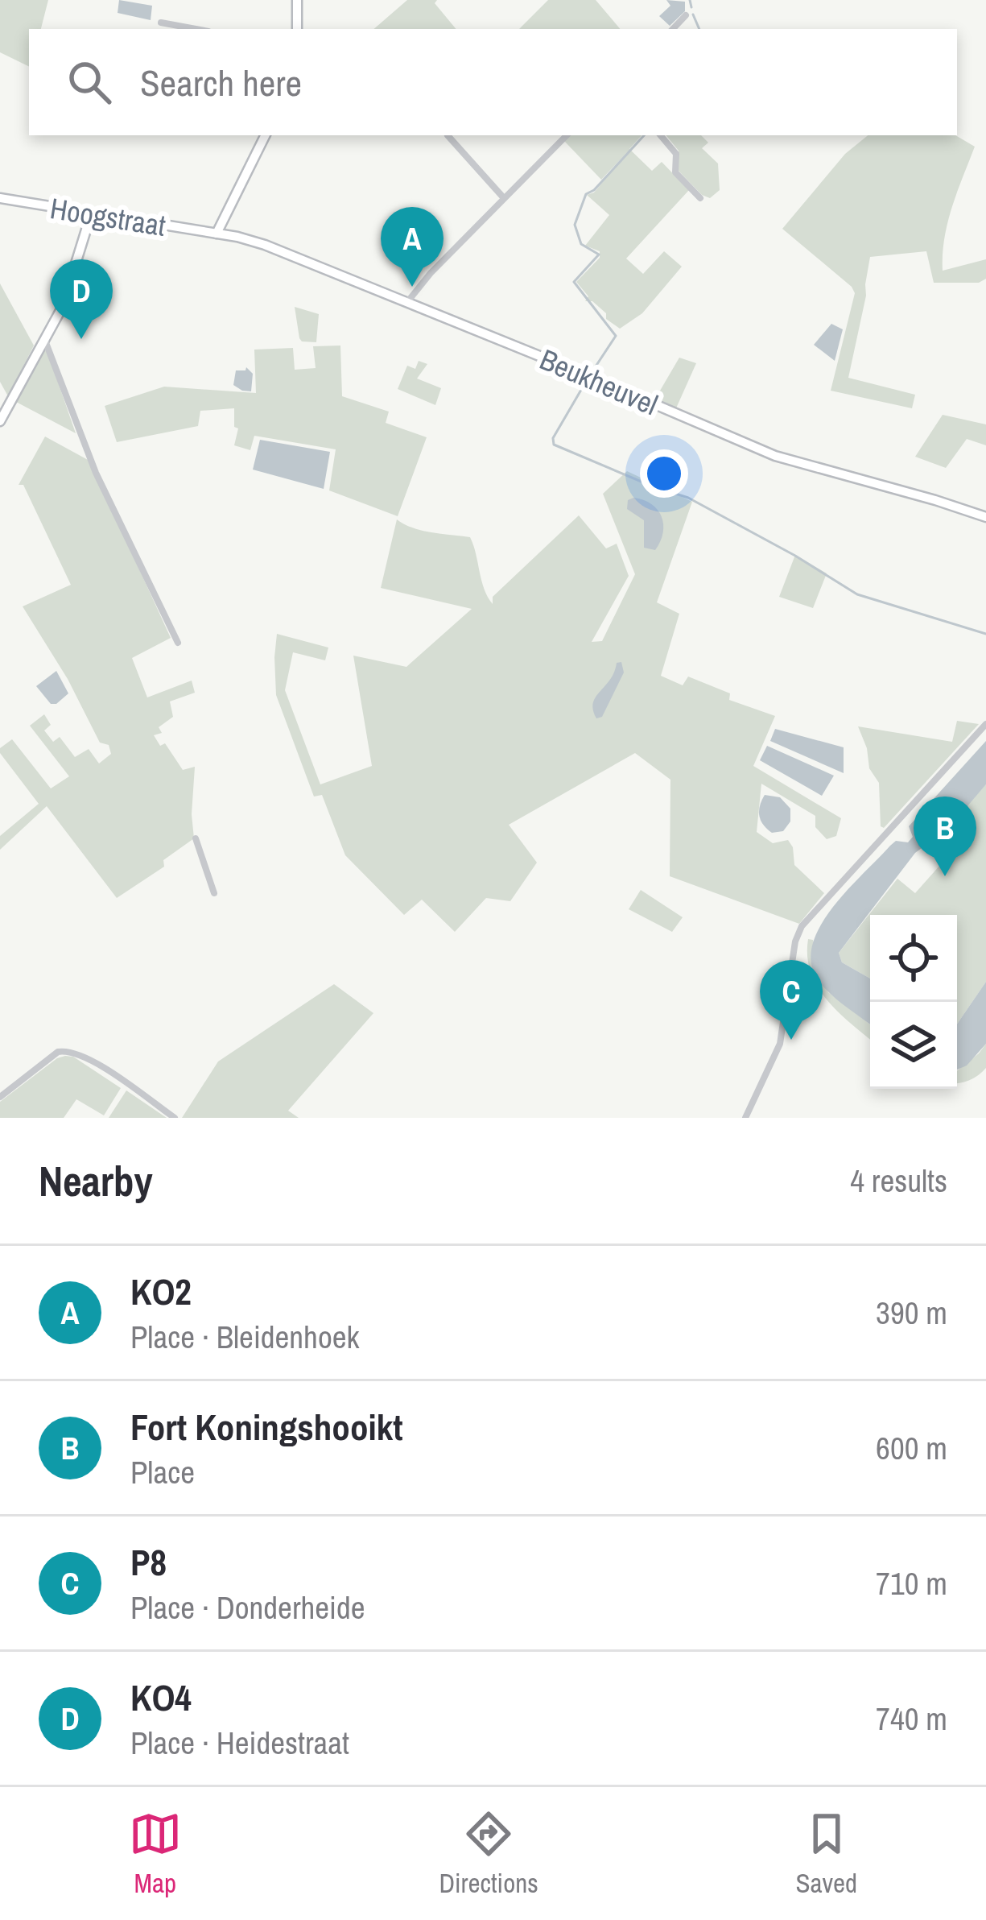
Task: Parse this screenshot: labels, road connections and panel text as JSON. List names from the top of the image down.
{
  "streets": {
    "street": ["Hoogstraat", "Beukheuvel"]
  },
  "crossings": [
    ["Hoogstraat", "Beukheuvel"]
  ],
  "page": {
    "search": "Search here",
    "pins": [
      "A",
      "D",
      "B",
      "C"
    ],
    "heading": ["Nearby", "4 results"],
    "list": [
      {
        "mark": "A",
        "name": "KO2",
        "note": "Place · Bleidenhoek",
        "value": "390 m"
      },
      {
        "mark": "B",
        "name": "Fort Koningshooikt",
        "note": "Place",
        "value": "600 m"
      },
      {
        "mark": "C",
        "name": "P8",
        "note": "Place · Donderheide",
        "value": "710 m"
      },
      {
        "mark": "D",
        "name": "KO4",
        "note": "Place · Heidestraat",
        "value": "740 m"
      }
    ],
    "nav": ["Map", "Directions", "Saved"]
  }
}
